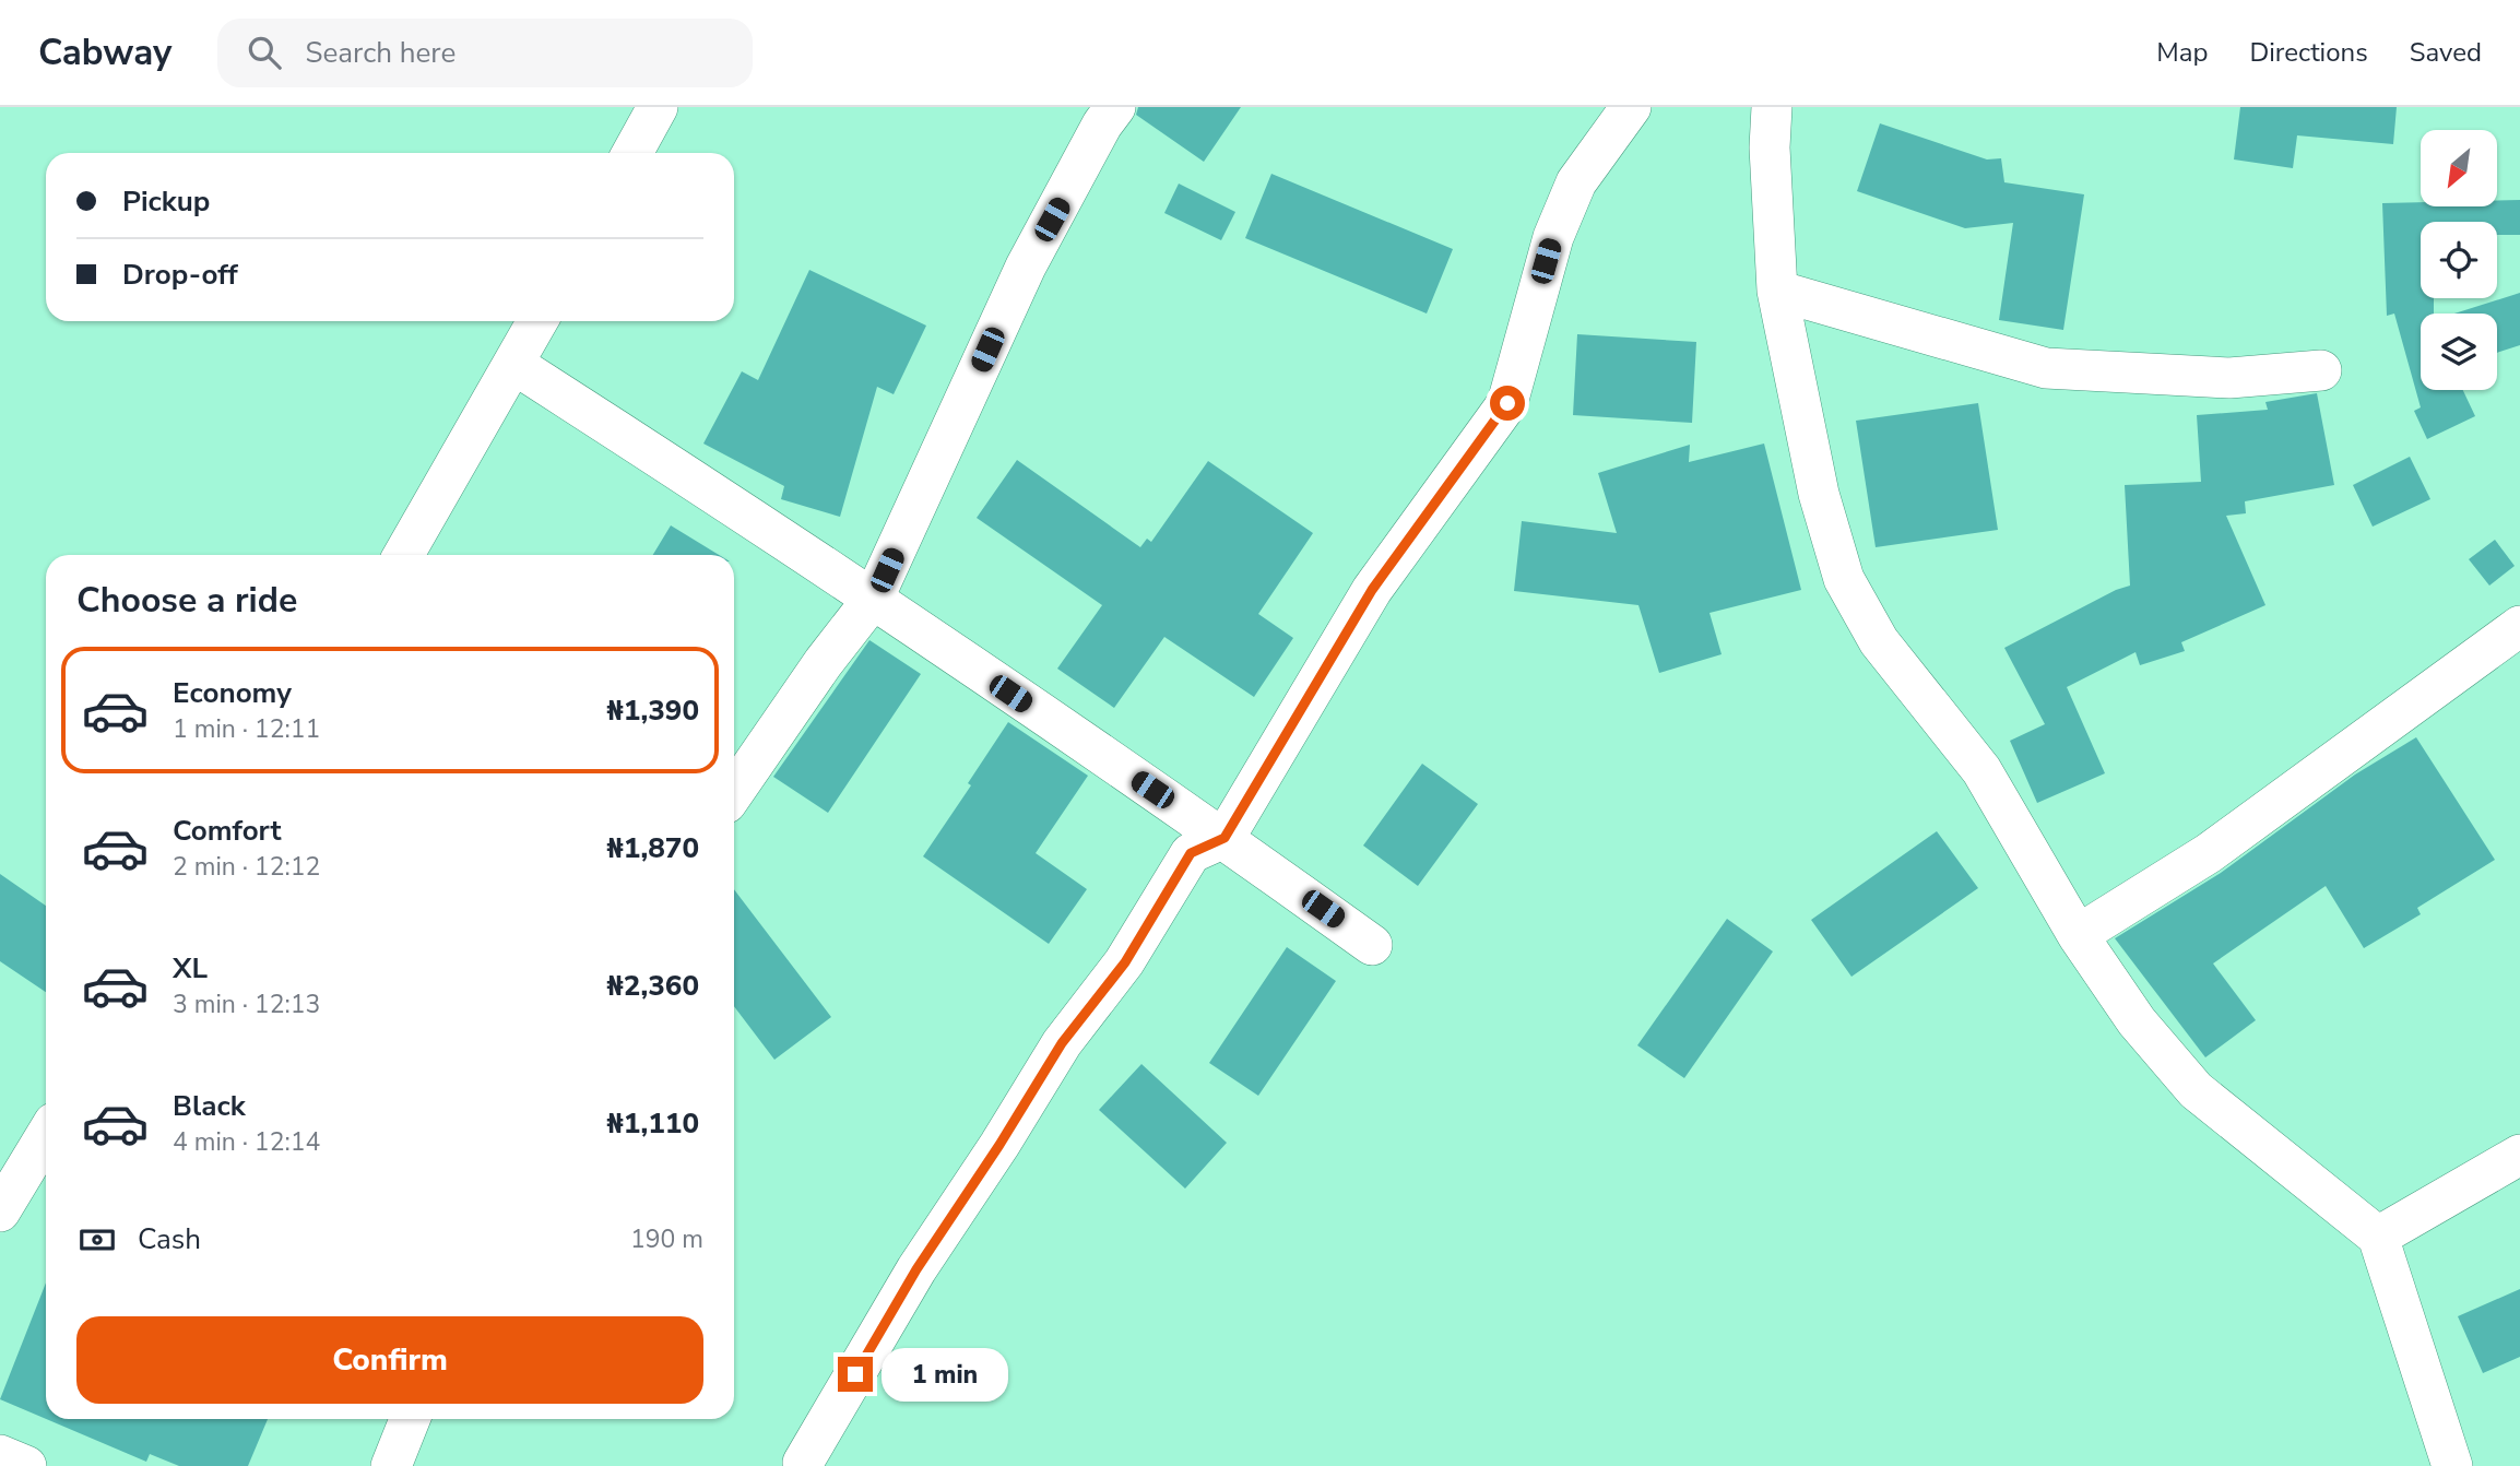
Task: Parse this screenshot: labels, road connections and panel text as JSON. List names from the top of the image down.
{
  "north": "bottom left",
  "page": {
    "header": "Cabway",
    "search": "Search here",
    "nav": ["Map", "Directions", "Saved"],
    "banner": ["Pickup", "Drop-off"],
    "heading": "Choose a ride",
    "list": [
      {
        "name": "Economy",
        "note": "1 min · 12:11",
        "value": "₦1,390"
      },
      {
        "name": "Comfort",
        "note": "2 min · 12:12",
        "value": "₦1,870"
      },
      {
        "name": "XL",
        "note": "3 min · 12:13",
        "value": "₦2,360"
      },
      {
        "name": "Black",
        "note": "4 min · 12:14",
        "value": "₦1,110"
      }
    ],
    "pay": ["Cash", "190 m"],
    "buttons": "Confirm",
    "bubble": "1 min"
  }
}
